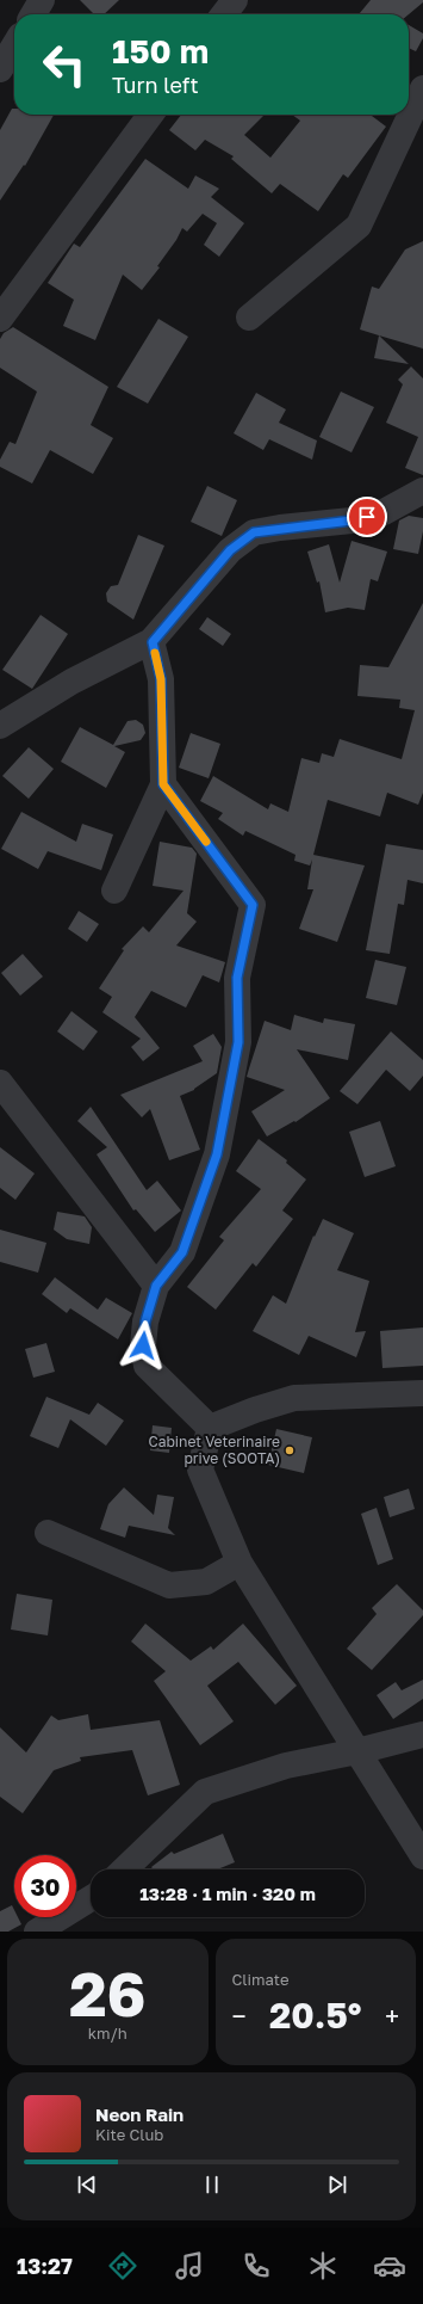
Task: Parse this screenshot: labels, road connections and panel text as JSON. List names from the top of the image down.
{
  "places": ["Cabinet Veterinaire prive (SOOTA)"],
  "page": {
    "turn": ["150 m", "Turn left"],
    "limit": "30",
    "trip": "13:28 · 1 min · 320 m",
    "tile": [
      ["26", "km/h"],
      "Climate"
    ],
    "heat": ["−", "20.5°", "+"],
    "song": ["Neon Rain", "Kite Club"],
    "tabs": "13:27"
  }
}
